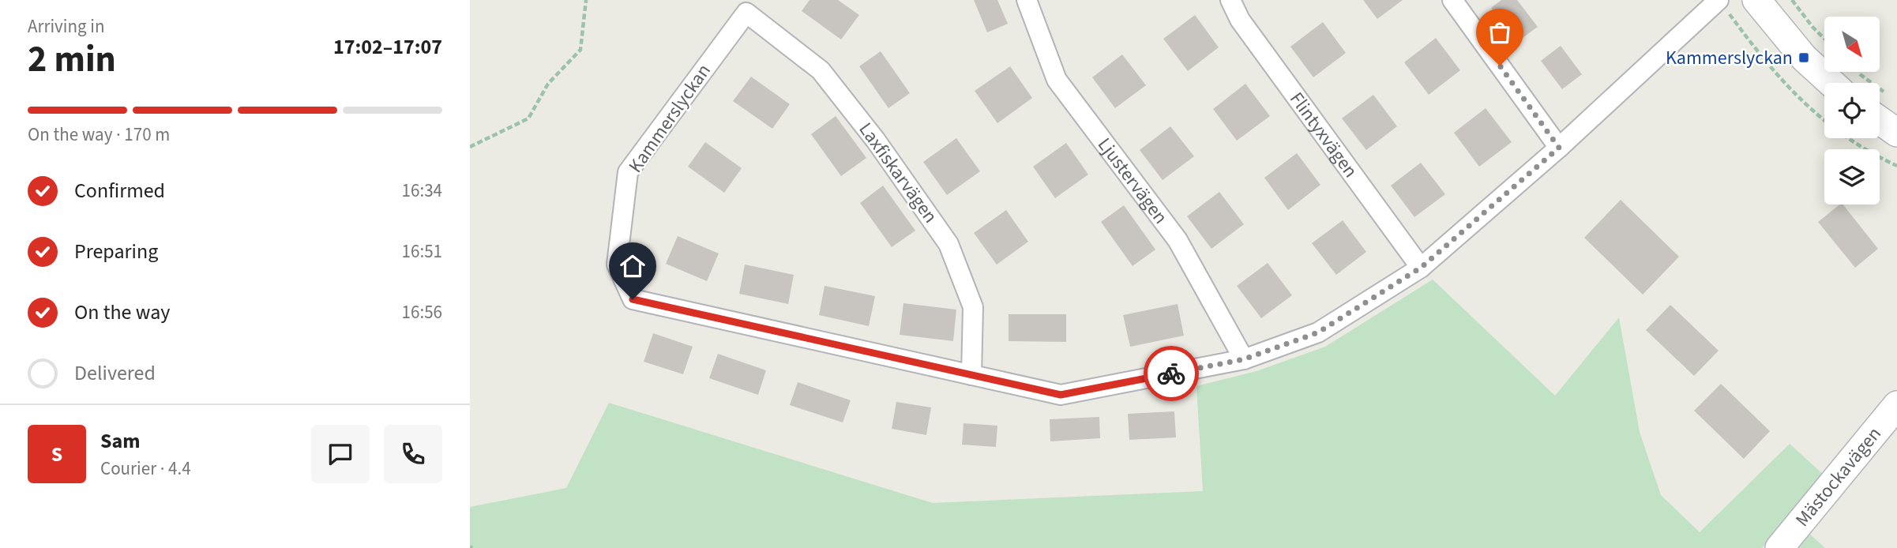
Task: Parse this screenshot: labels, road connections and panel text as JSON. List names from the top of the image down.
{
  "streets": {
    "street": [
      "Kammerslyckan",
      "Flintyxvägen",
      "Laxfiskarvägen",
      "Ljustervägen",
      "Mästockavägen"
    ]
  },
  "crossings": [
    ["Kammerslyckan", "Flintyxvägen"],
    ["Kammerslyckan", "Laxfiskarvägen"],
    ["Kammerslyckan", "Ljustervägen"]
  ],
  "places": {
    "transit": ["Kammerslyckan"]
  },
  "north": "bottom right",
  "page": {
    "heading": ["2 min", "Arriving in", "17:02–17:07"],
    "panel": ["Sam", "Courier · 4.4"],
    "bar": "On the way · 170 m",
    "list": [
      ["Confirmed", "16:34"],
      ["Preparing", "16:51"],
      ["On the way", "16:56"],
      "Delivered"
    ],
    "round": "S"
  }
}
